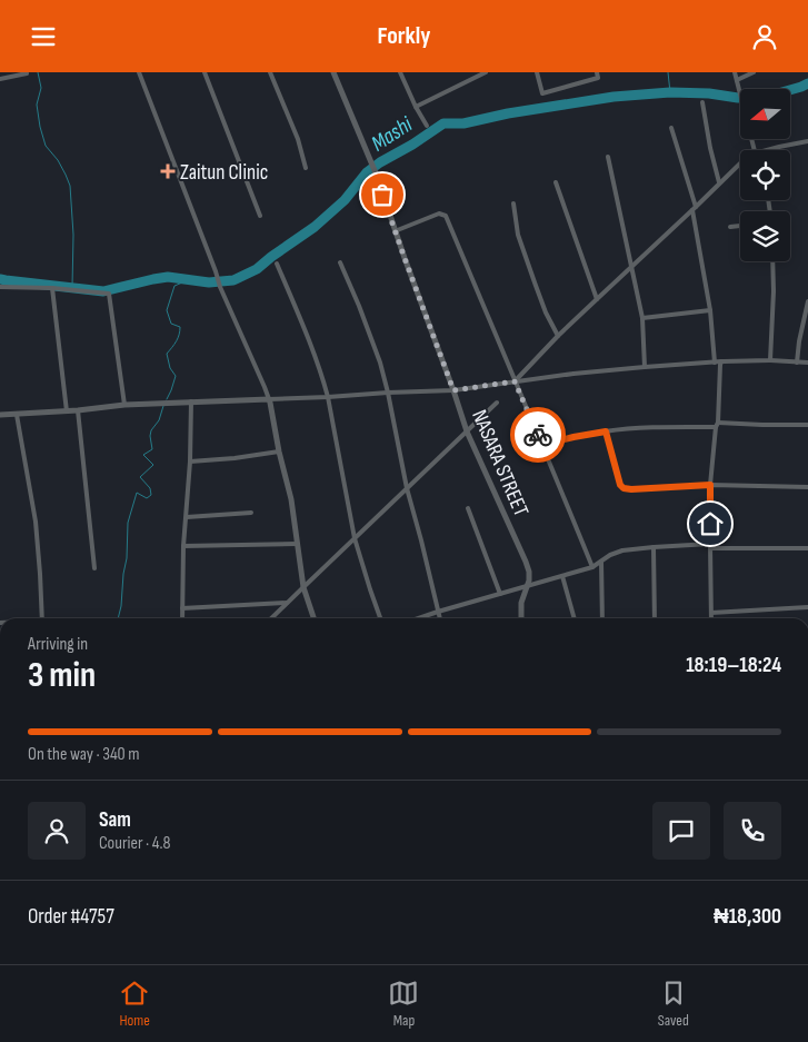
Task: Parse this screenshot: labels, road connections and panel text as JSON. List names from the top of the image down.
{
  "streets": {
    "street": ["NASARA STREET"]
  },
  "water": ["Mashi"],
  "places": {
    "health": ["Zaitun Clinic"]
  },
  "north": "left",
  "page": {
    "header": "Forkly",
    "heading": ["3 min", "Arriving in", "18:19–18:24"],
    "panel": [
      "Sam",
      "Courier · 4.8",
      "Order #4757",
      "₦18,300"
    ],
    "bar": "On the way · 340 m",
    "tabs": ["Home", "Map", "Saved"]
  }
}
